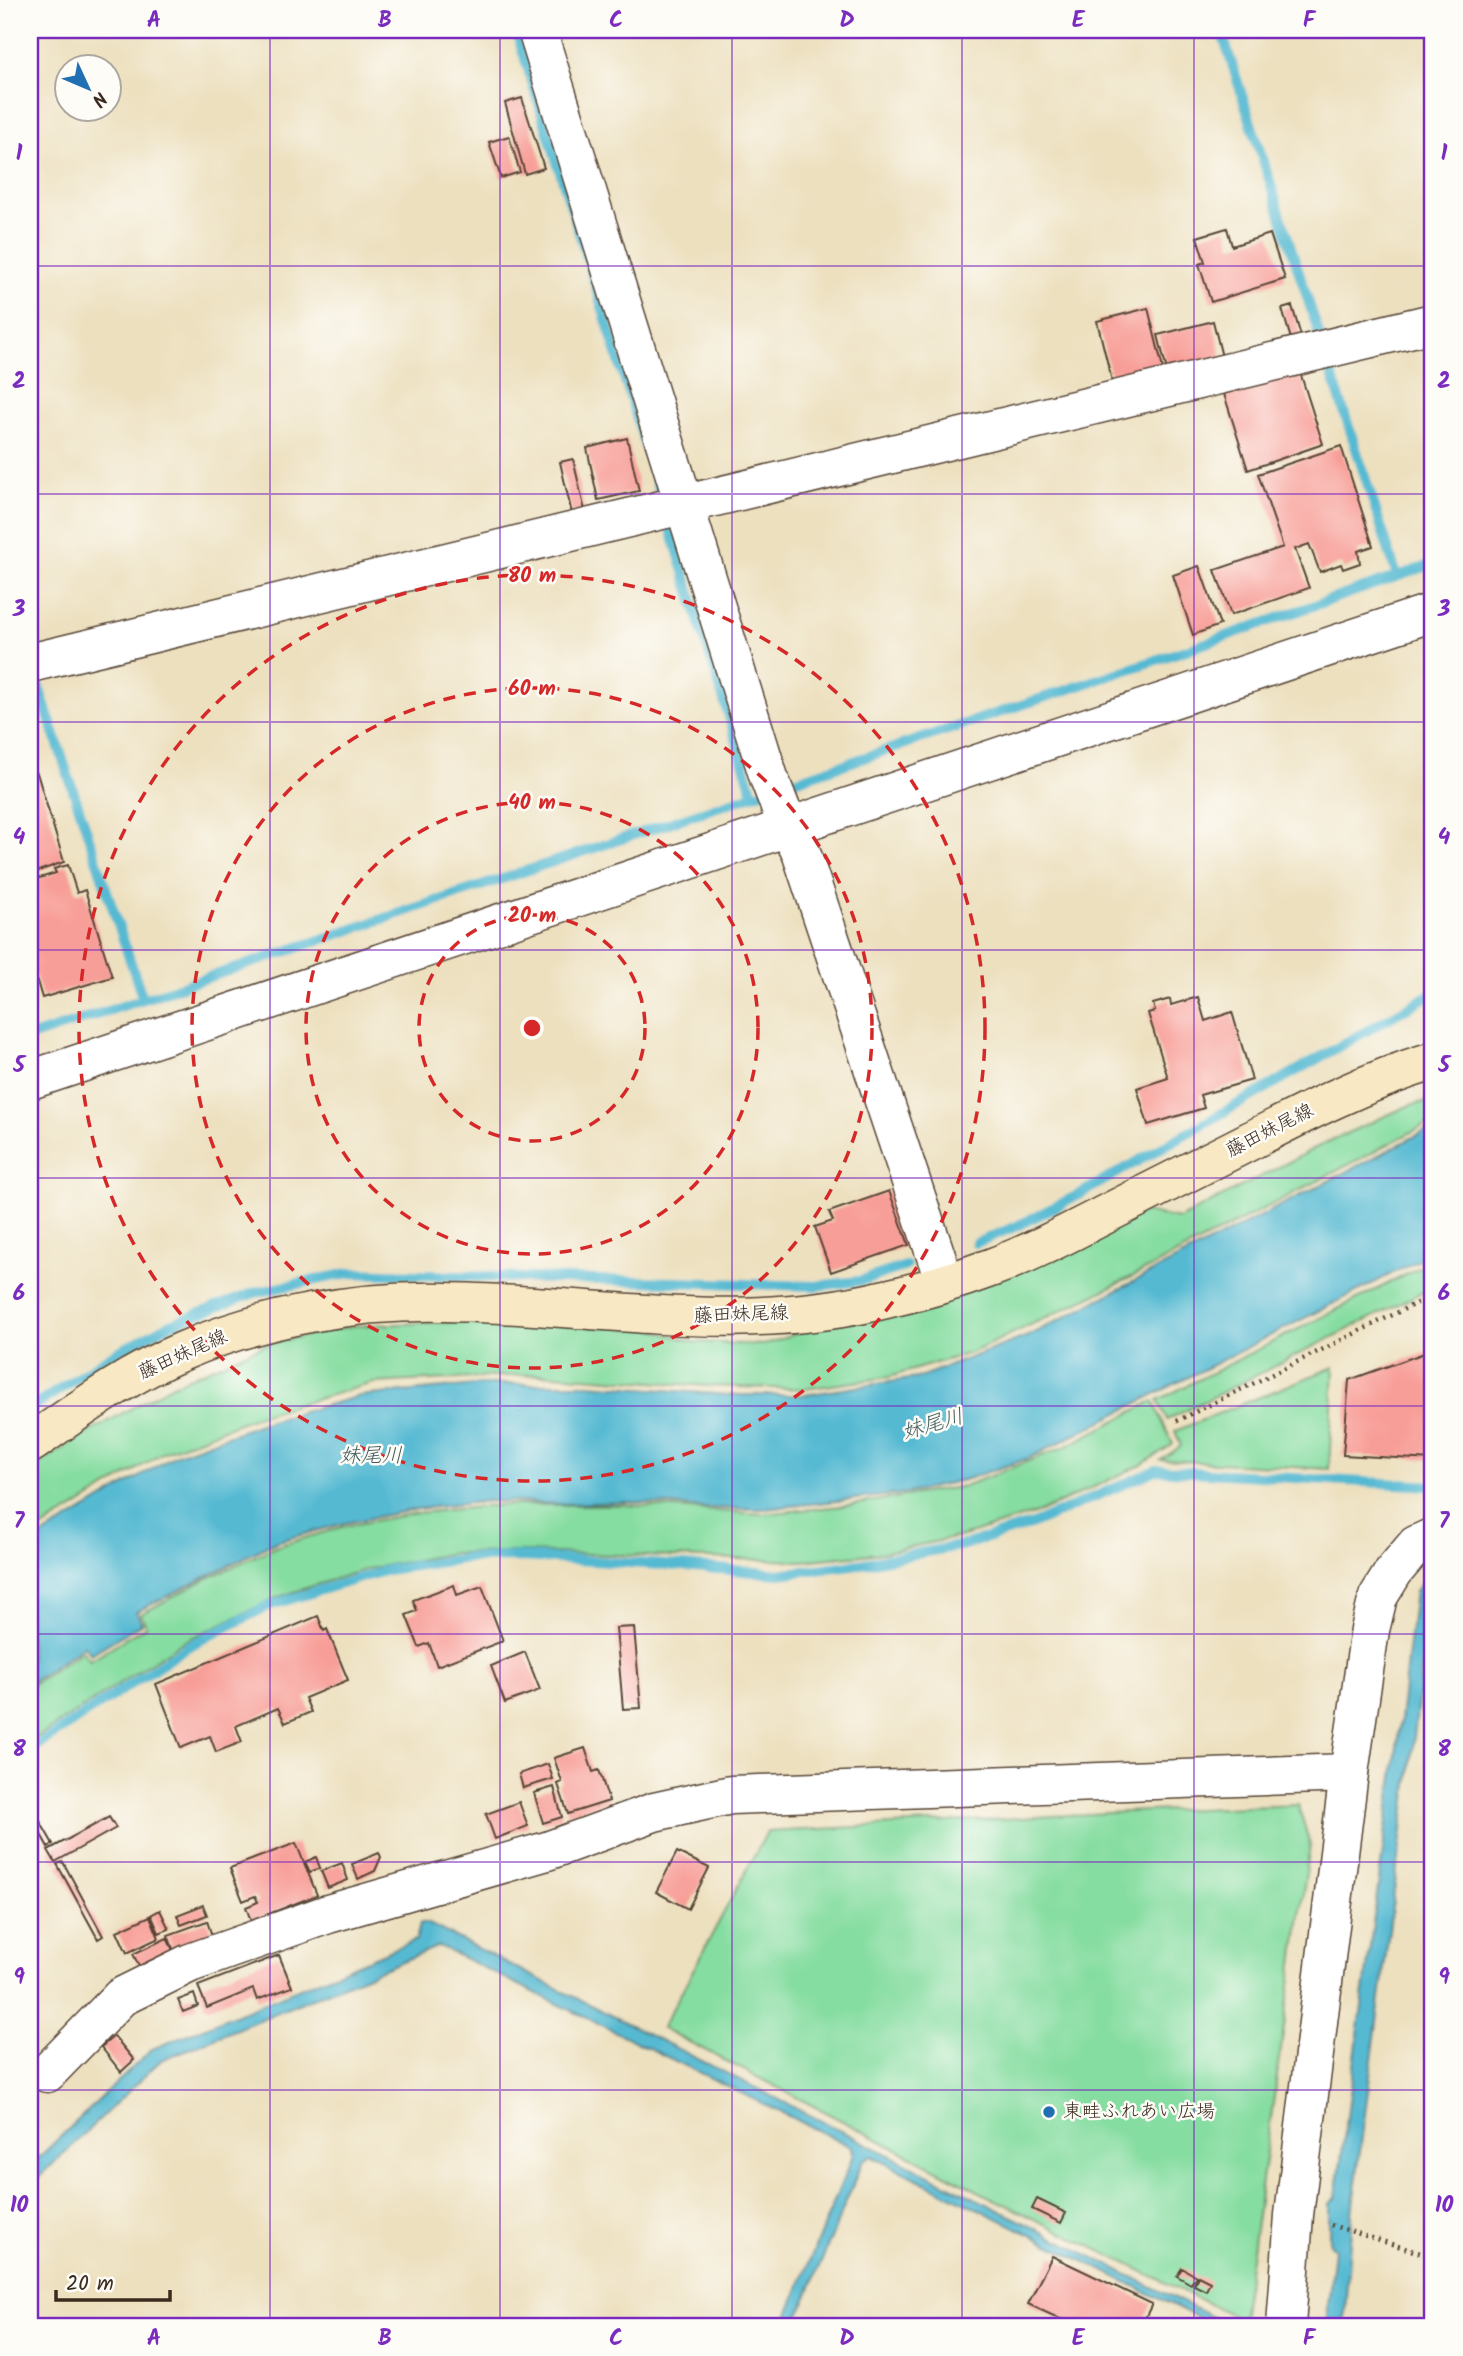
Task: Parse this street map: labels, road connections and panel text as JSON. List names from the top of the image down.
{
  "streets": {
    "main road": ["藤田妹尾線"]
  },
  "water": ["妹尾川"],
  "places": ["東畦ふれあい広場"],
  "scale_bar": "20 m",
  "north": "bottom right",
  "grid": {
    "columns": [
      "A",
      "B",
      "C",
      "D",
      "E",
      "F"
    ],
    "rows": [
      "1",
      "2",
      "3",
      "4",
      "5",
      "6",
      "7",
      "8",
      "9",
      "10"
    ]
  },
  "rings": [
    "80 m",
    "60 m",
    "40 m",
    "20 m"
  ]
}
